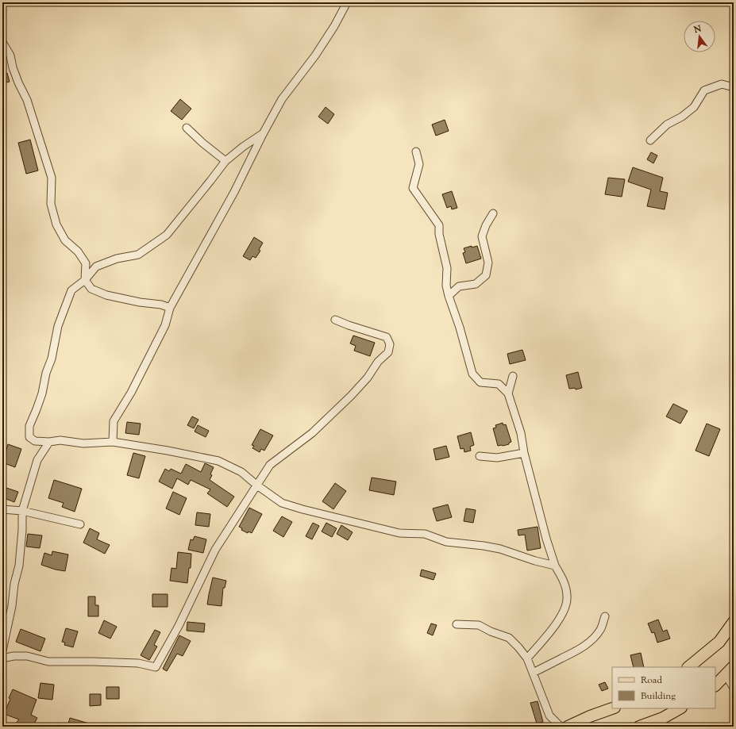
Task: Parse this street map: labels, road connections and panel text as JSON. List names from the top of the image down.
{
  "legend": ["Road", "Building"],
  "north": "top"
}
